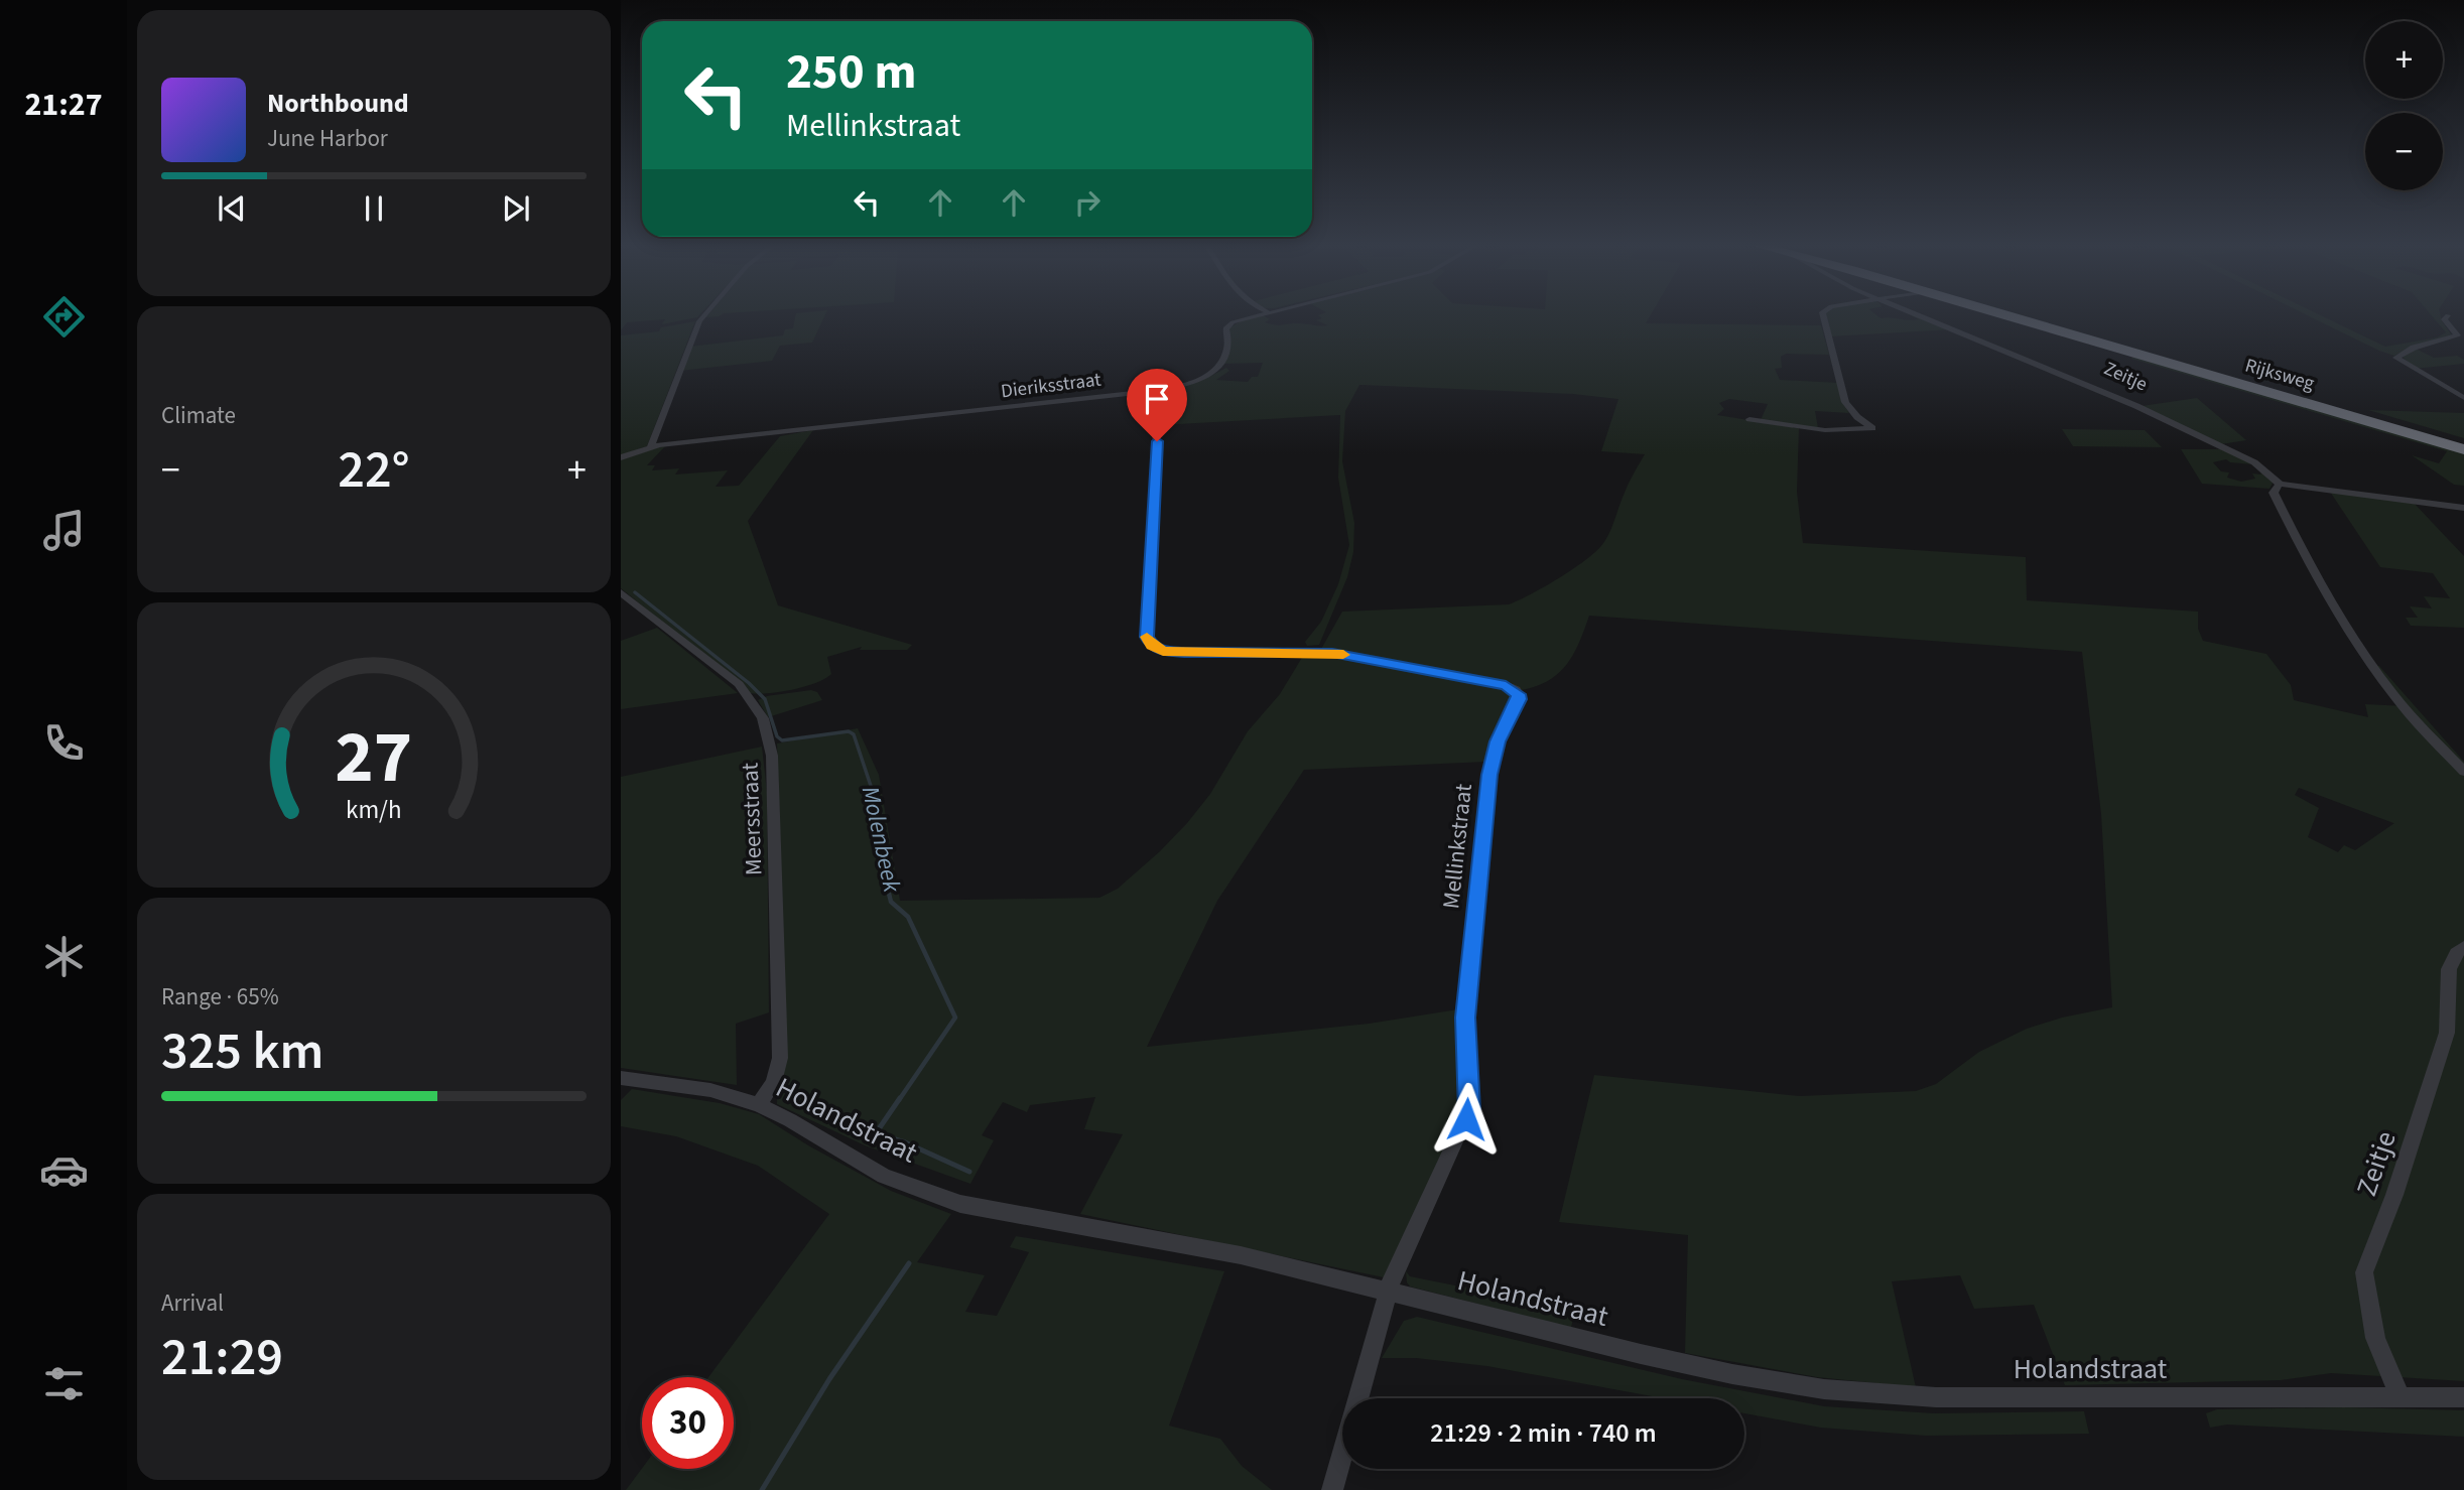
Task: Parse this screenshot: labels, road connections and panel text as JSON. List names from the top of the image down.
{
  "streets": {
    "highway": ["Rijksweg"],
    "street": [
      "Zeitje",
      "Dieriksstraat",
      "Meersstraat",
      "Mellinkstraat",
      "Holandstraat"
    ]
  },
  "crossings": [
    ["Zeitje", "Holandstraat"],
    ["Dieriksstraat", "Mellinkstraat"],
    ["Meersstraat", "Holandstraat"],
    ["Mellinkstraat", "Holandstraat"]
  ],
  "water": ["Molenbeek"],
  "page": {
    "tabs": "21:27",
    "map_buttons": ["+", "−"],
    "turn": ["250 m", "Mellinkstraat"],
    "song": ["Northbound", "June Harbor"],
    "tile": [
      "Climate",
      ["Range · 65%", "325 km"],
      ["Arrival", "21:29"]
    ],
    "heat": ["−", "22°", "+"],
    "limit": "30",
    "trip": "21:29 · 2 min · 740 m",
    "gauge": ["27", "km/h"]
  }
}
